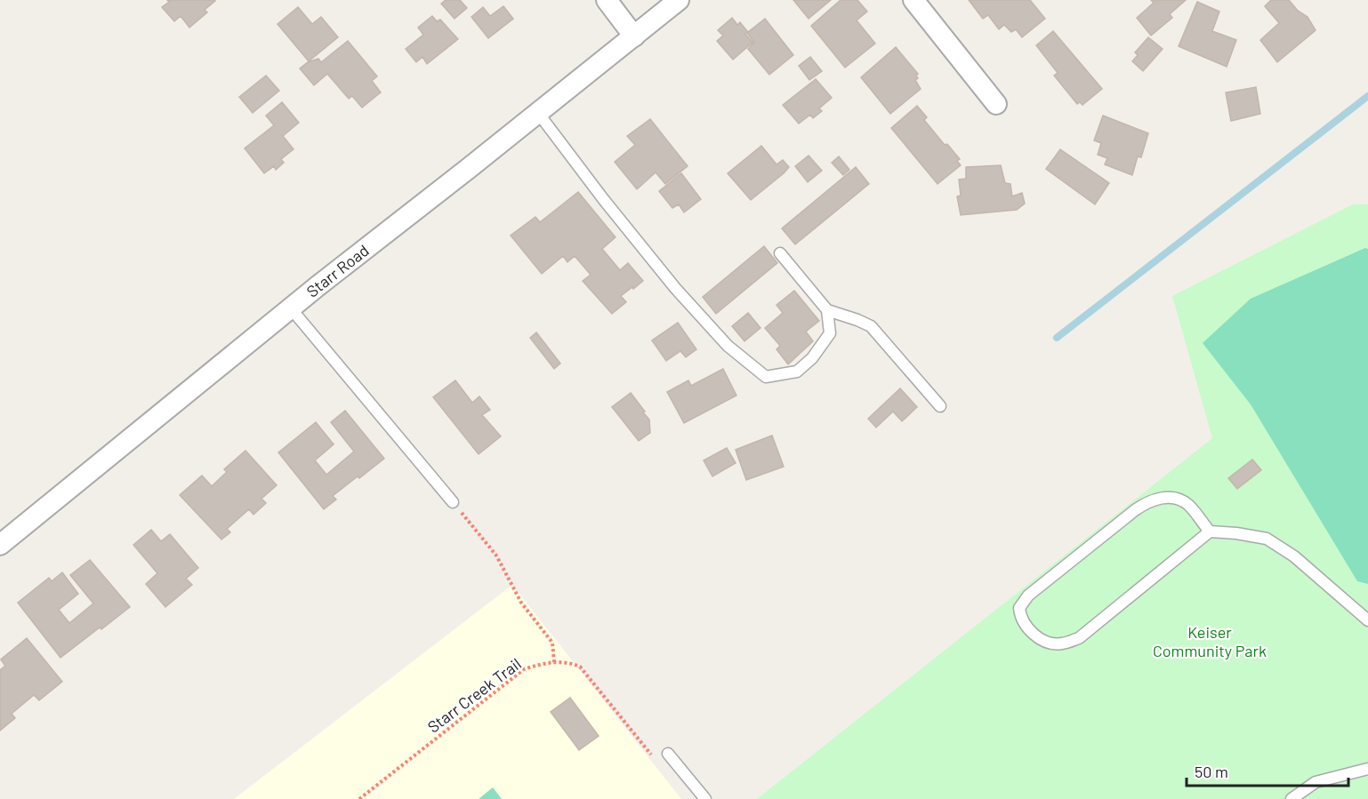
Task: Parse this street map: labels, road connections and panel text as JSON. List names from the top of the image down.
{
  "streets": {
    "street": ["Starr Road"],
    "path": ["Starr Creek Trail"]
  },
  "parks": ["Keiser Community Park"],
  "scale_bar": "50 m"
}
